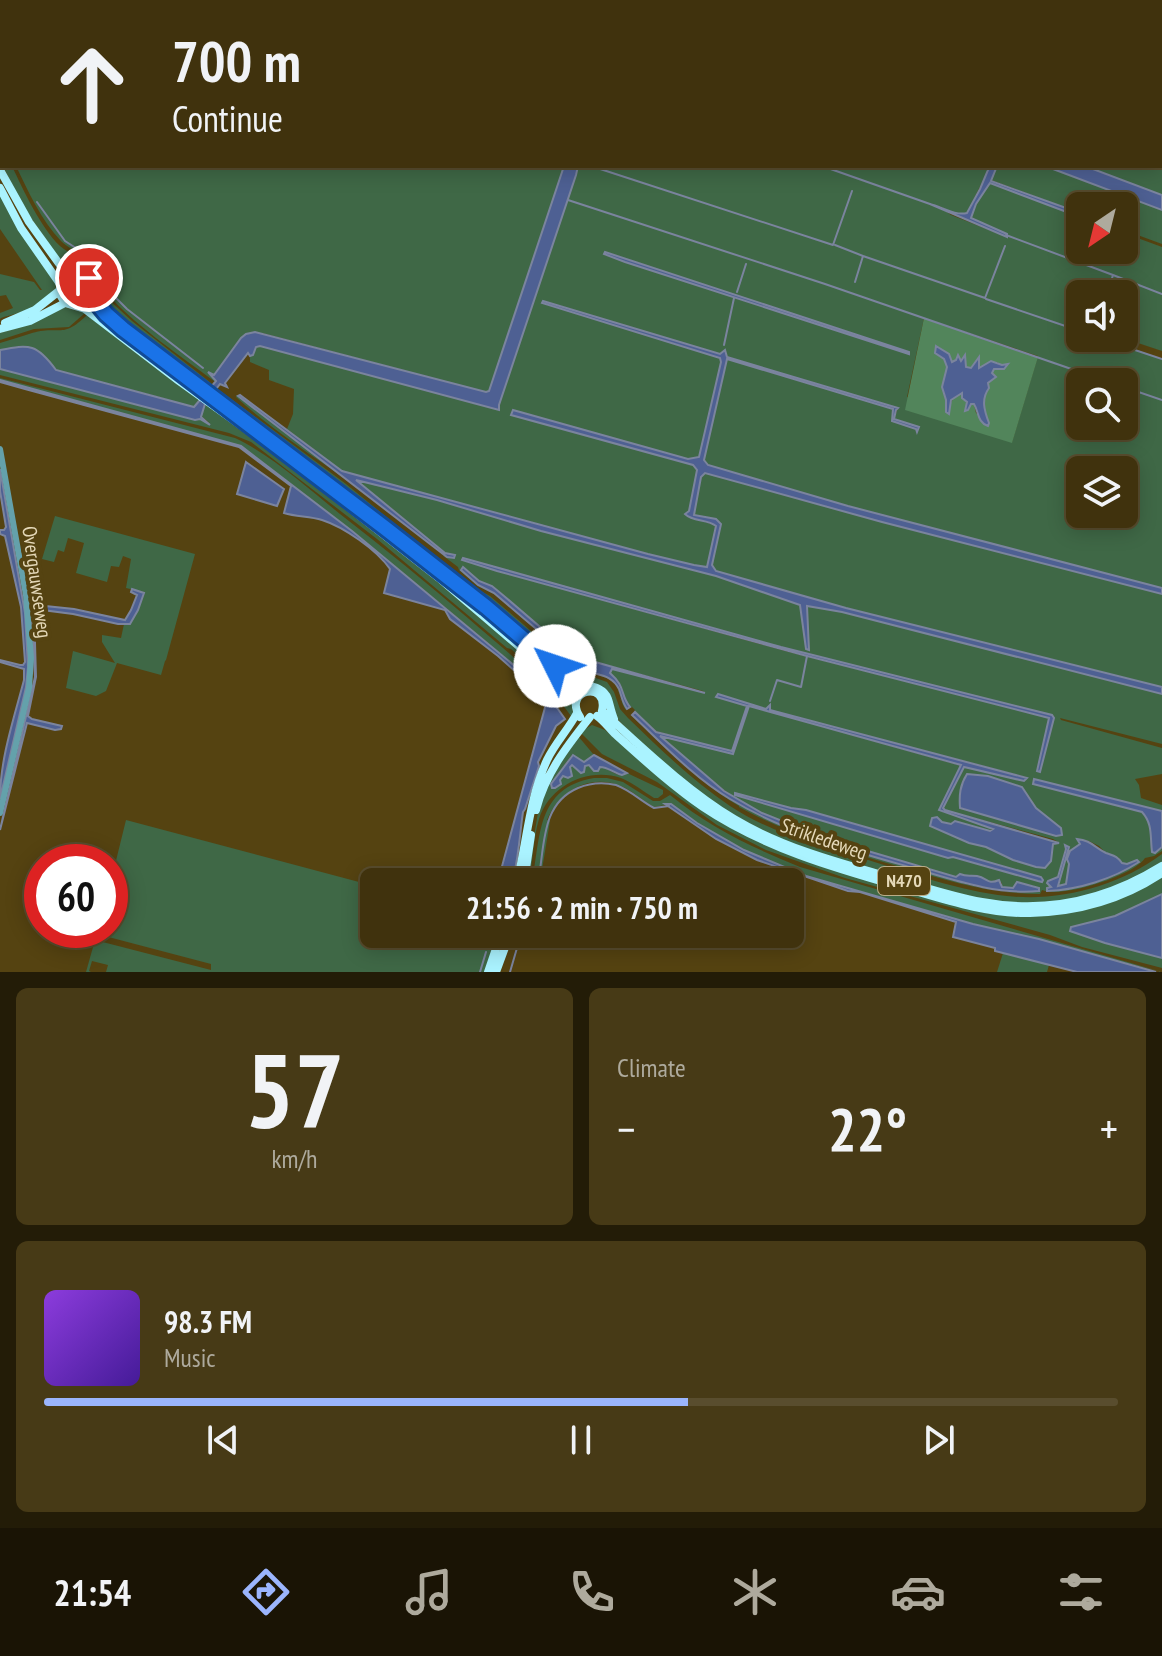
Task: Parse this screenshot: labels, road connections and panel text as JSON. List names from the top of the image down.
{
  "streets": {
    "main road": ["Strikledeweg", "N470"],
    "street": ["Overgauwseweg"]
  },
  "crossings": [
    ["Strikledeweg", "N470"]
  ],
  "north": "bottom left",
  "page": {
    "turn": ["700 m", "Continue"],
    "limit": "60",
    "trip": "21:56 · 2 min · 750 m",
    "tile": [
      ["57", "km/h"],
      "Climate"
    ],
    "heat": ["−", "22°", "+"],
    "song": ["98.3 FM", "Music"],
    "tabs": "21:54"
  }
}
